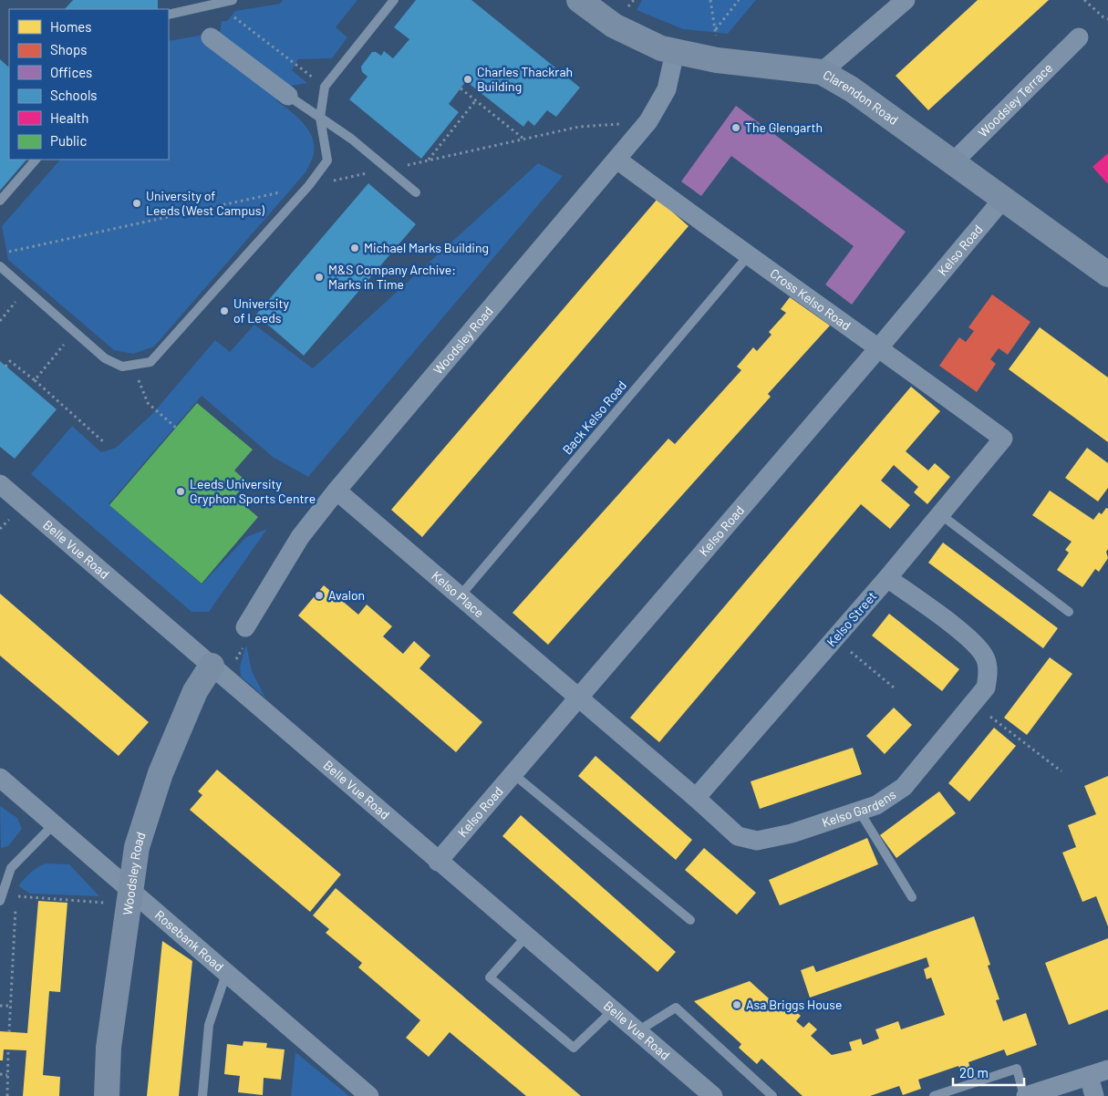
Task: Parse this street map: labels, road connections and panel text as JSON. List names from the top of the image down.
{
  "streets": {
    "street": [
      "Clarendon Road",
      "Woodsley Terrace",
      "Kelso Road",
      "Cross Kelso Road",
      "Woodsley Road",
      "Belle Vue Road",
      "Kelso Place",
      "Kelso Street",
      "Kelso Gardens",
      "Rosebank Road"
    ],
    "lane": ["Back Kelso Road"]
  },
  "crossings": [
    ["Clarendon Road", "Woodsley Terrace"],
    ["Clarendon Road", "Kelso Road"],
    ["Clarendon Road", "Woodsley Road"],
    ["Kelso Road", "Cross Kelso Road"],
    ["Kelso Road", "Belle Vue Road"],
    ["Kelso Road", "Kelso Place"],
    ["Kelso Road", "Kelso Gardens"],
    ["Cross Kelso Road", "Woodsley Road"],
    ["Cross Kelso Road", "Back Kelso Road"],
    ["Cross Kelso Road", "Kelso Street"],
    ["Woodsley Road", "Belle Vue Road"],
    ["Woodsley Road", "Kelso Place"],
    ["Woodsley Road", "Rosebank Road"],
    ["Back Kelso Road", "Kelso Place"],
    ["Kelso Place", "Kelso Gardens"],
    ["Kelso Street", "Kelso Gardens"]
  ],
  "places": [
    "Charles Thackrah Building",
    "The Glengarth",
    "University of Leeds (West Campus)",
    "Michael Marks Building",
    "M&S Company Archive: Marks in Time",
    "University of Leeds",
    "Leeds University Gryphon Sports Centre",
    "Avalon",
    "Asa Briggs House"
  ],
  "legend": [
    "Homes",
    "Shops",
    "Offices",
    "Schools",
    "Health",
    "Public"
  ],
  "scale_bar": "20 m"
}
